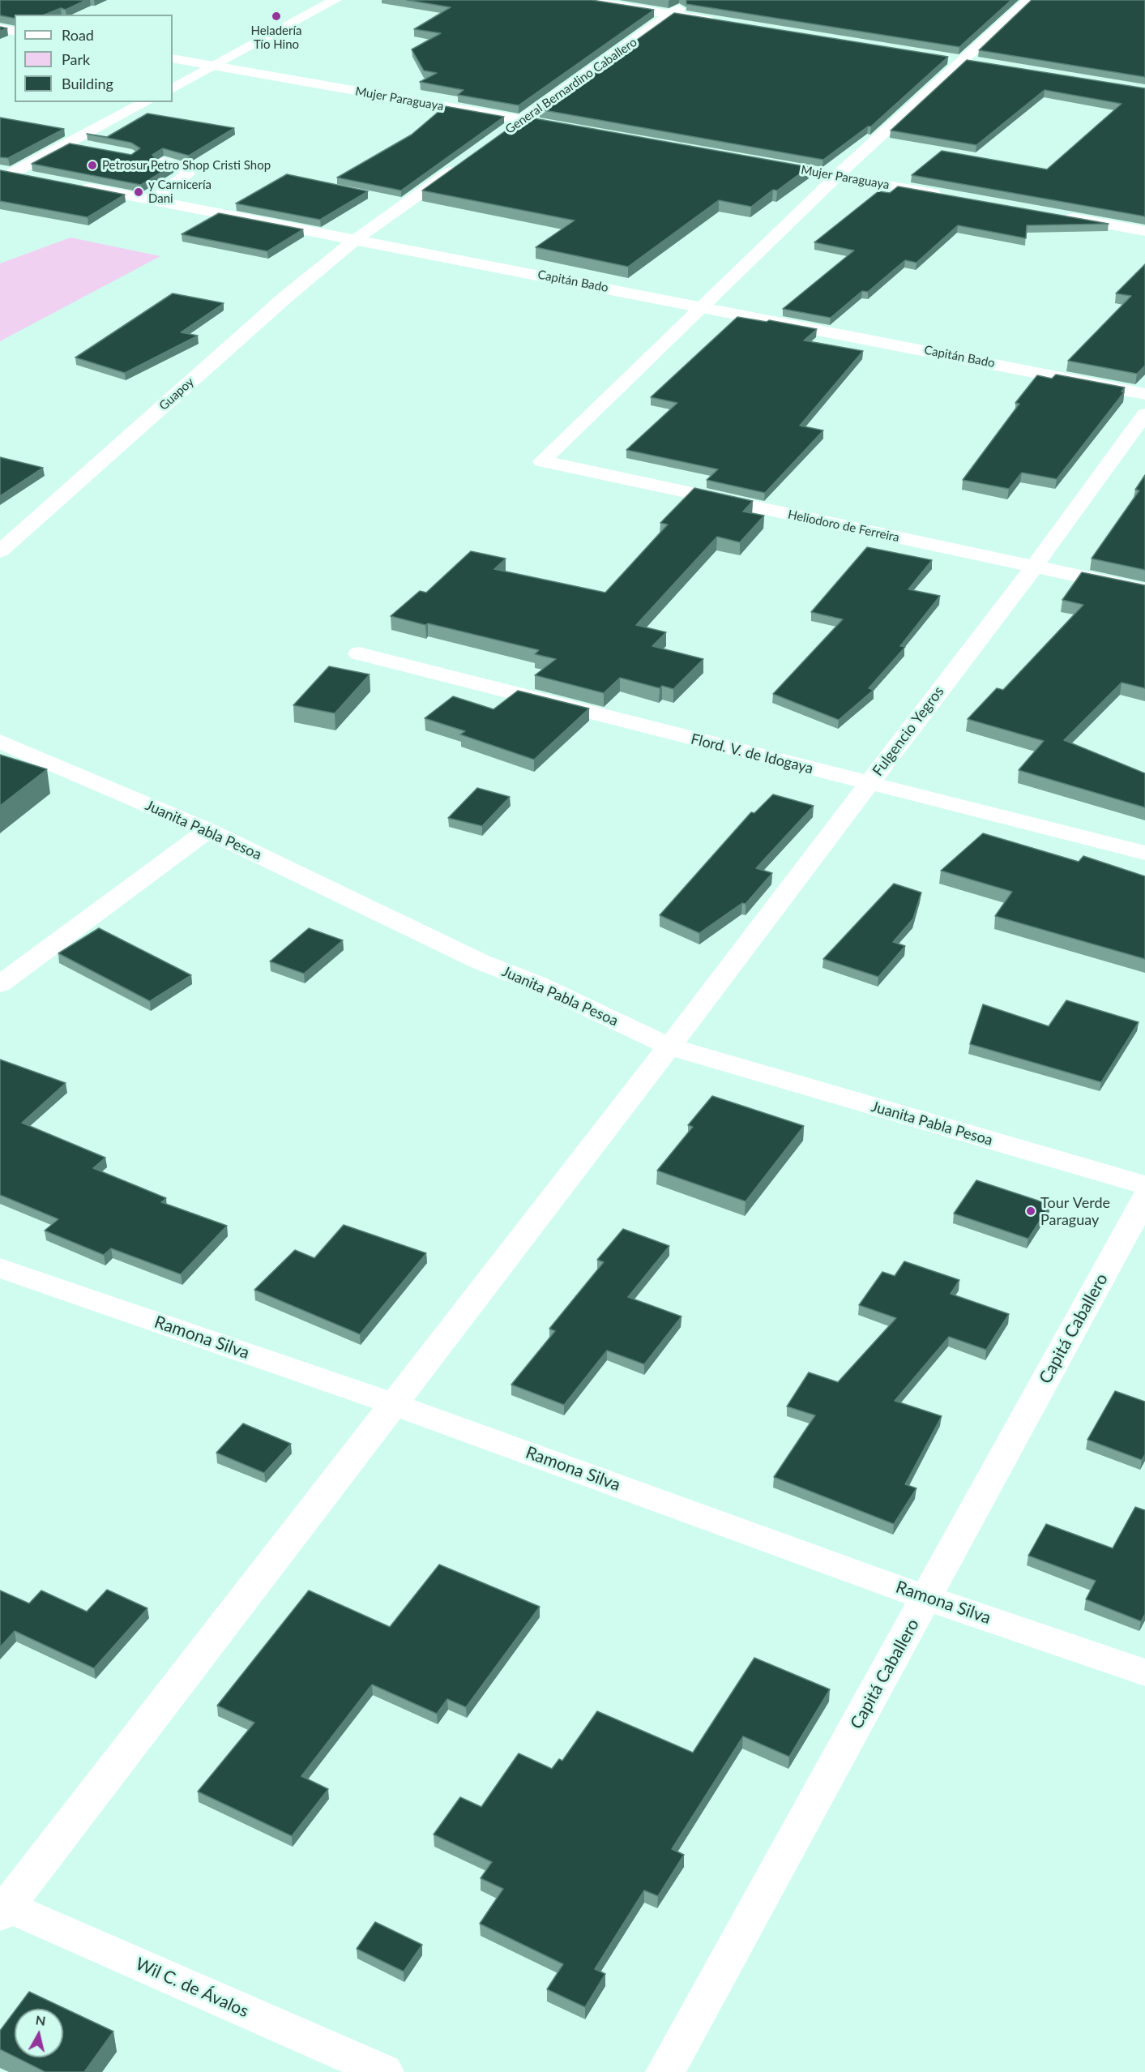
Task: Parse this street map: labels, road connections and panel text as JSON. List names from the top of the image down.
{
  "streets": {
    "street": [
      "General Bernardino Caballero",
      "Mujer Paraguaya",
      "Capitán Bado",
      "Guapoy",
      "Heliodoro de Ferreira",
      "Fulgencio Yegros",
      "Flord. V. de Idogaya",
      "Juanita Pabla Pesoa",
      "Capitá Caballero",
      "Ramona Silva",
      "Wil C. de Ávalos"
    ]
  },
  "crossings": [
    ["General Bernardino Caballero", "Mujer Paraguaya"],
    ["Capitán Bado", "Guapoy"],
    ["Capitán Bado", "Heliodoro de Ferreira"],
    ["Heliodoro de Ferreira", "Fulgencio Yegros"],
    ["Fulgencio Yegros", "Flord. V. de Idogaya"],
    ["Fulgencio Yegros", "Juanita Pabla Pesoa"],
    ["Fulgencio Yegros", "Ramona Silva"],
    ["Fulgencio Yegros", "Wil C. de Ávalos"],
    ["Capitá Caballero", "Ramona Silva"]
  ],
  "places": [
    "Heladería Tío Hino",
    "Petrosur Petro Shop Cristi Shop",
    "y Carnicería Dani",
    "Tour Verde Paraguay"
  ],
  "legend": ["Road", "Park", "Building"],
  "north": "top"
}
